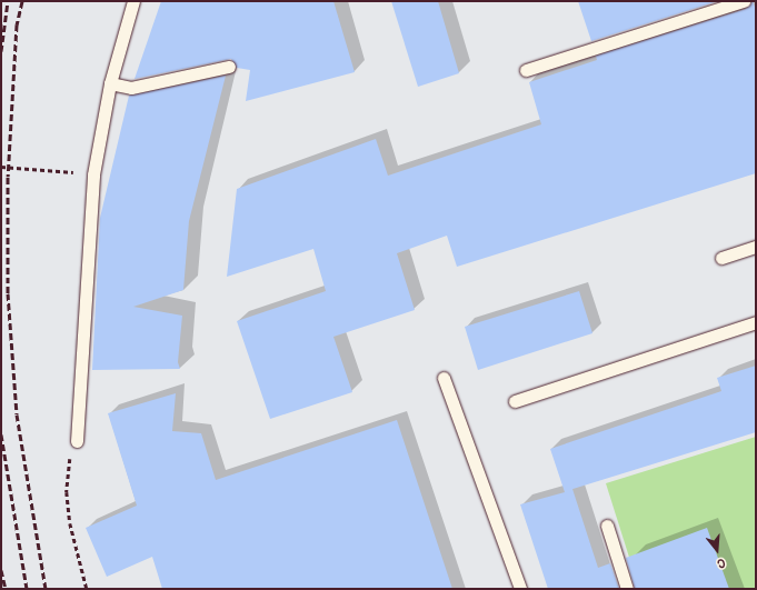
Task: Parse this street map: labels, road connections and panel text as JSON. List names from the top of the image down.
{
  "north": "bottom"
}
